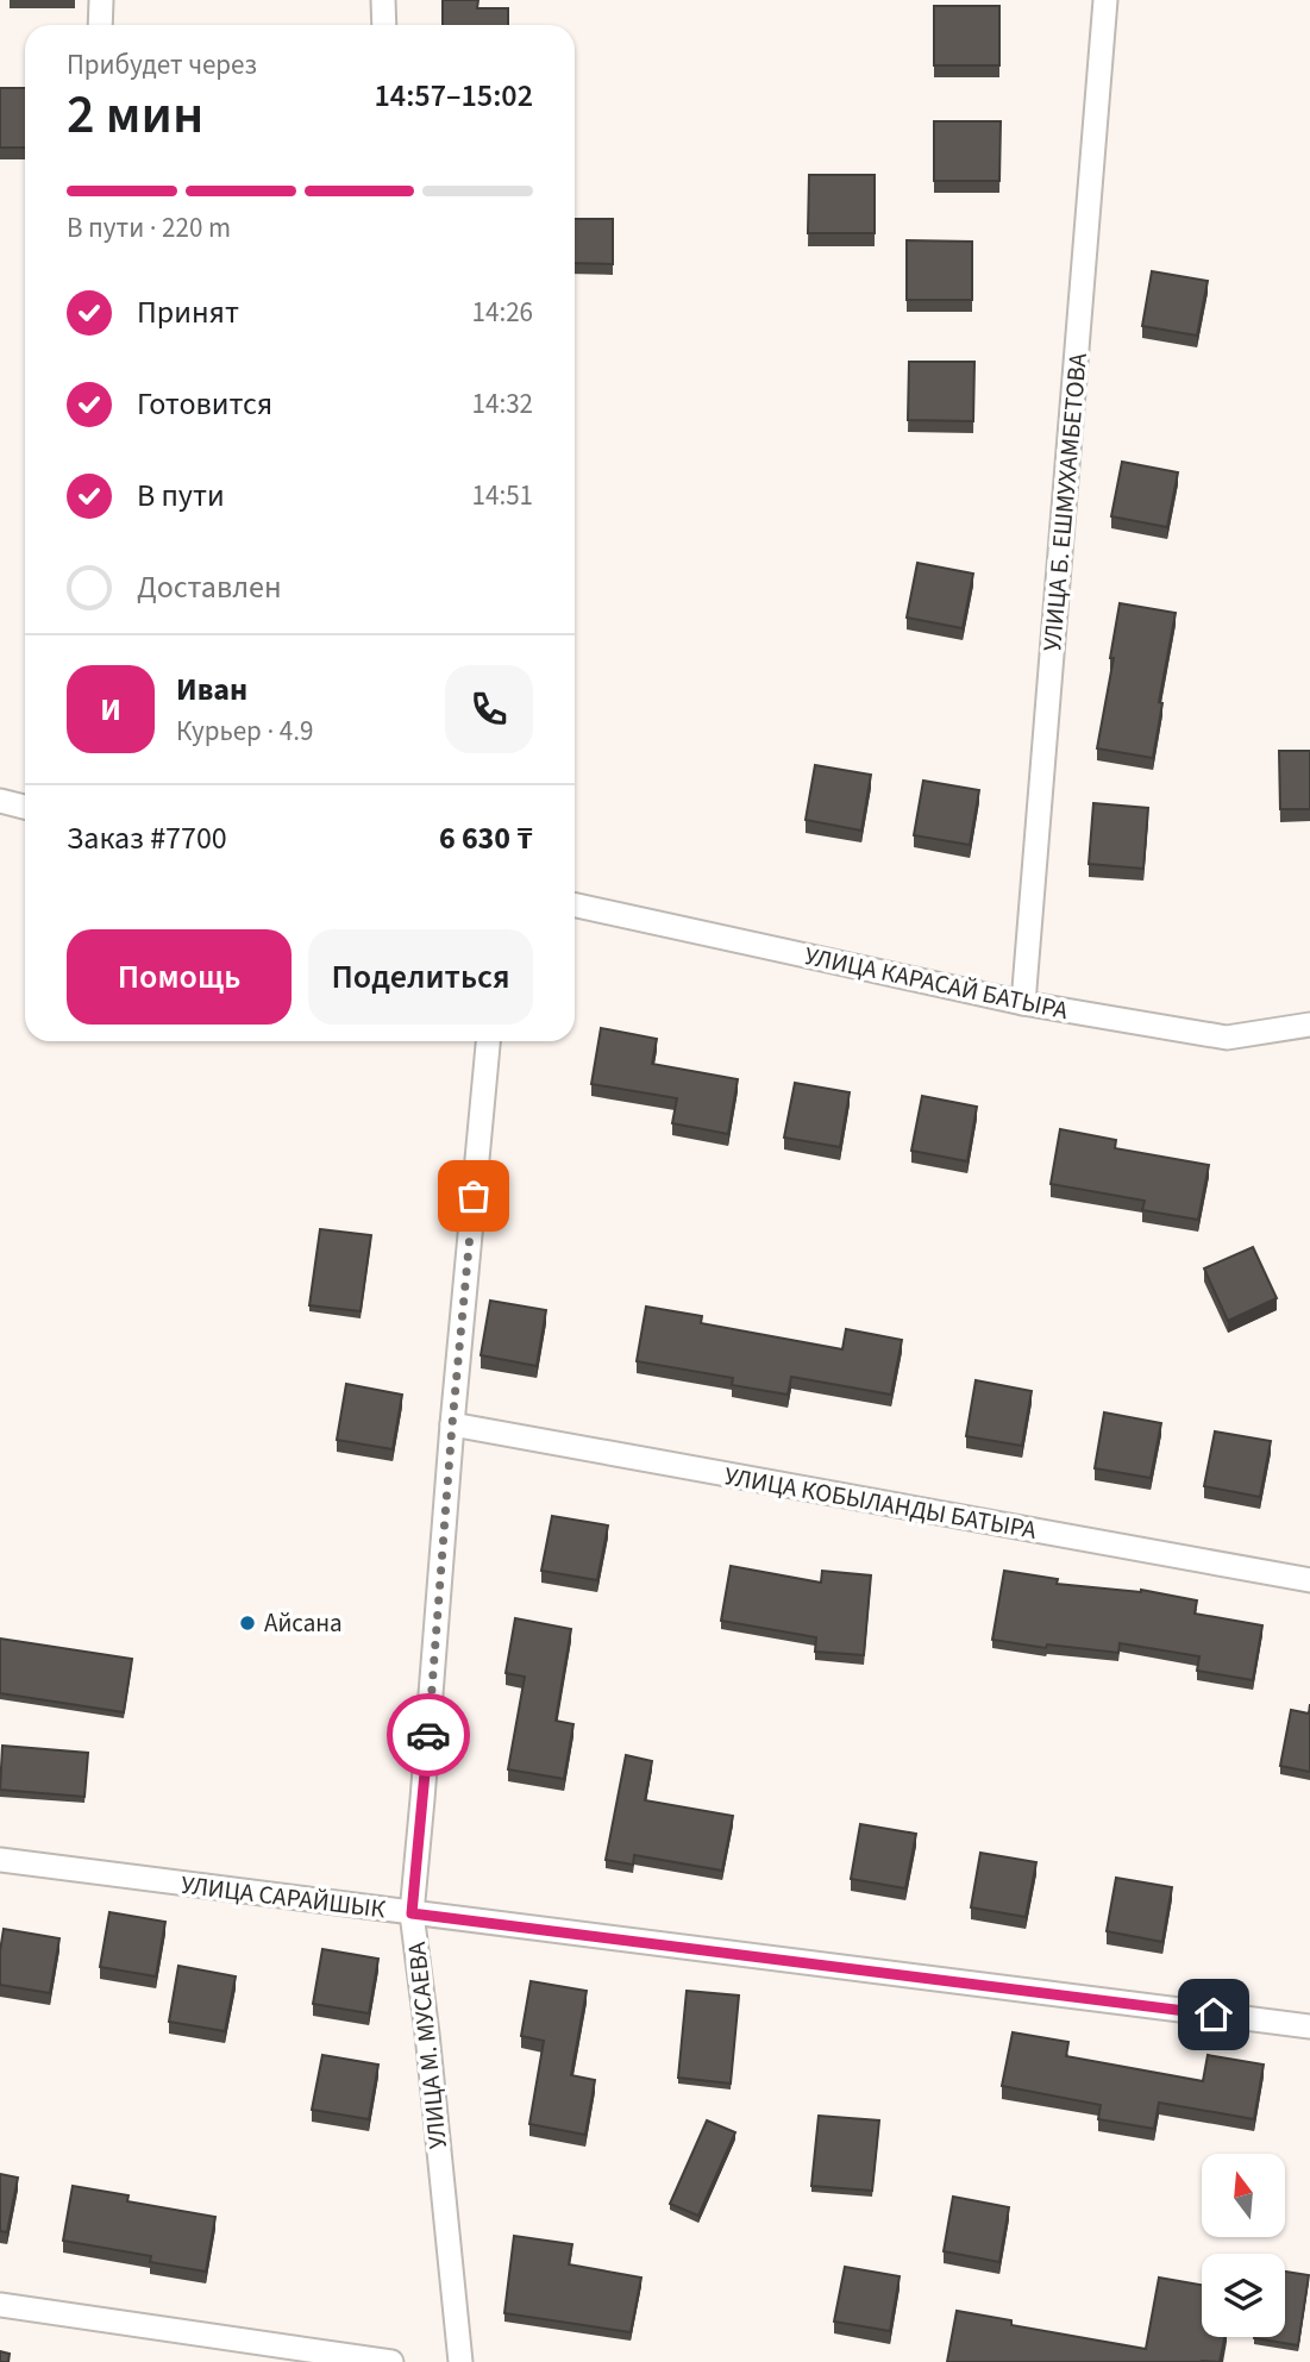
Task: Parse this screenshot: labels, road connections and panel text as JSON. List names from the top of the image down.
{
  "streets": {
    "street": [
      "УЛИЦА Б. ЕШМУХАМБЕТОВА",
      "УЛИЦА КАРАСАЙ БАТЫРА",
      "УЛИЦА КОБЫЛАНДЫ БАТЫРА",
      "УЛИЦА САРАЙШЫК",
      "УЛИЦА М. МУСАЕВА"
    ]
  },
  "crossings": [
    ["УЛИЦА Б. ЕШМУХАМБЕТОВА", "УЛИЦА КАРАСАЙ БАТЫРА"],
    ["УЛИЦА КОБЫЛАНДЫ БАТЫРА", "УЛИЦА М. МУСАЕВА"],
    ["УЛИЦА САРАЙШЫК", "УЛИЦА М. МУСАЕВА"]
  ],
  "places": ["Айсана"],
  "north": "top",
  "page": {
    "heading": ["2 мин", "Прибудет через", "14:57–15:02"],
    "panel": [
      "Иван",
      "Курьер · 4.9",
      "Заказ #7700",
      "6 630 ₸"
    ],
    "bar": "В пути · 220 m",
    "list": [
      ["Принят", "14:26"],
      ["Готовится", "14:32"],
      ["В пути", "14:51"],
      "Доставлен"
    ],
    "round": "И",
    "buttons": ["Помощь", "Поделиться"]
  }
}
